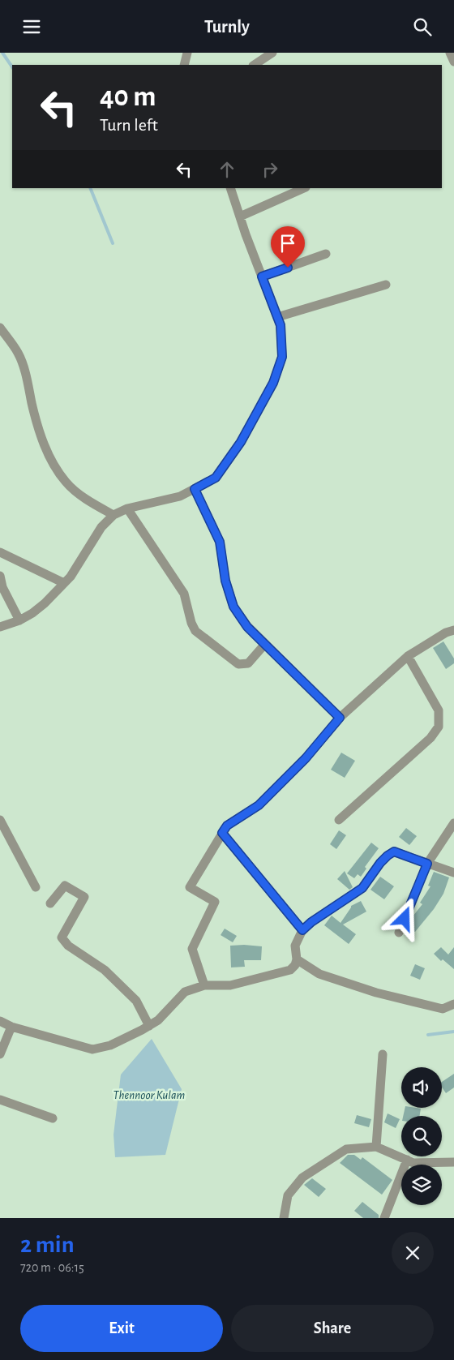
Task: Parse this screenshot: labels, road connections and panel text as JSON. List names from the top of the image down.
{
  "water": ["Thennoor Kulam"],
  "page": {
    "header": "Turnly",
    "turn": ["40 m", "Turn left"],
    "heading": ["2 min", "720 m · 06:15"],
    "buttons": ["Exit", "Share"]
  }
}
